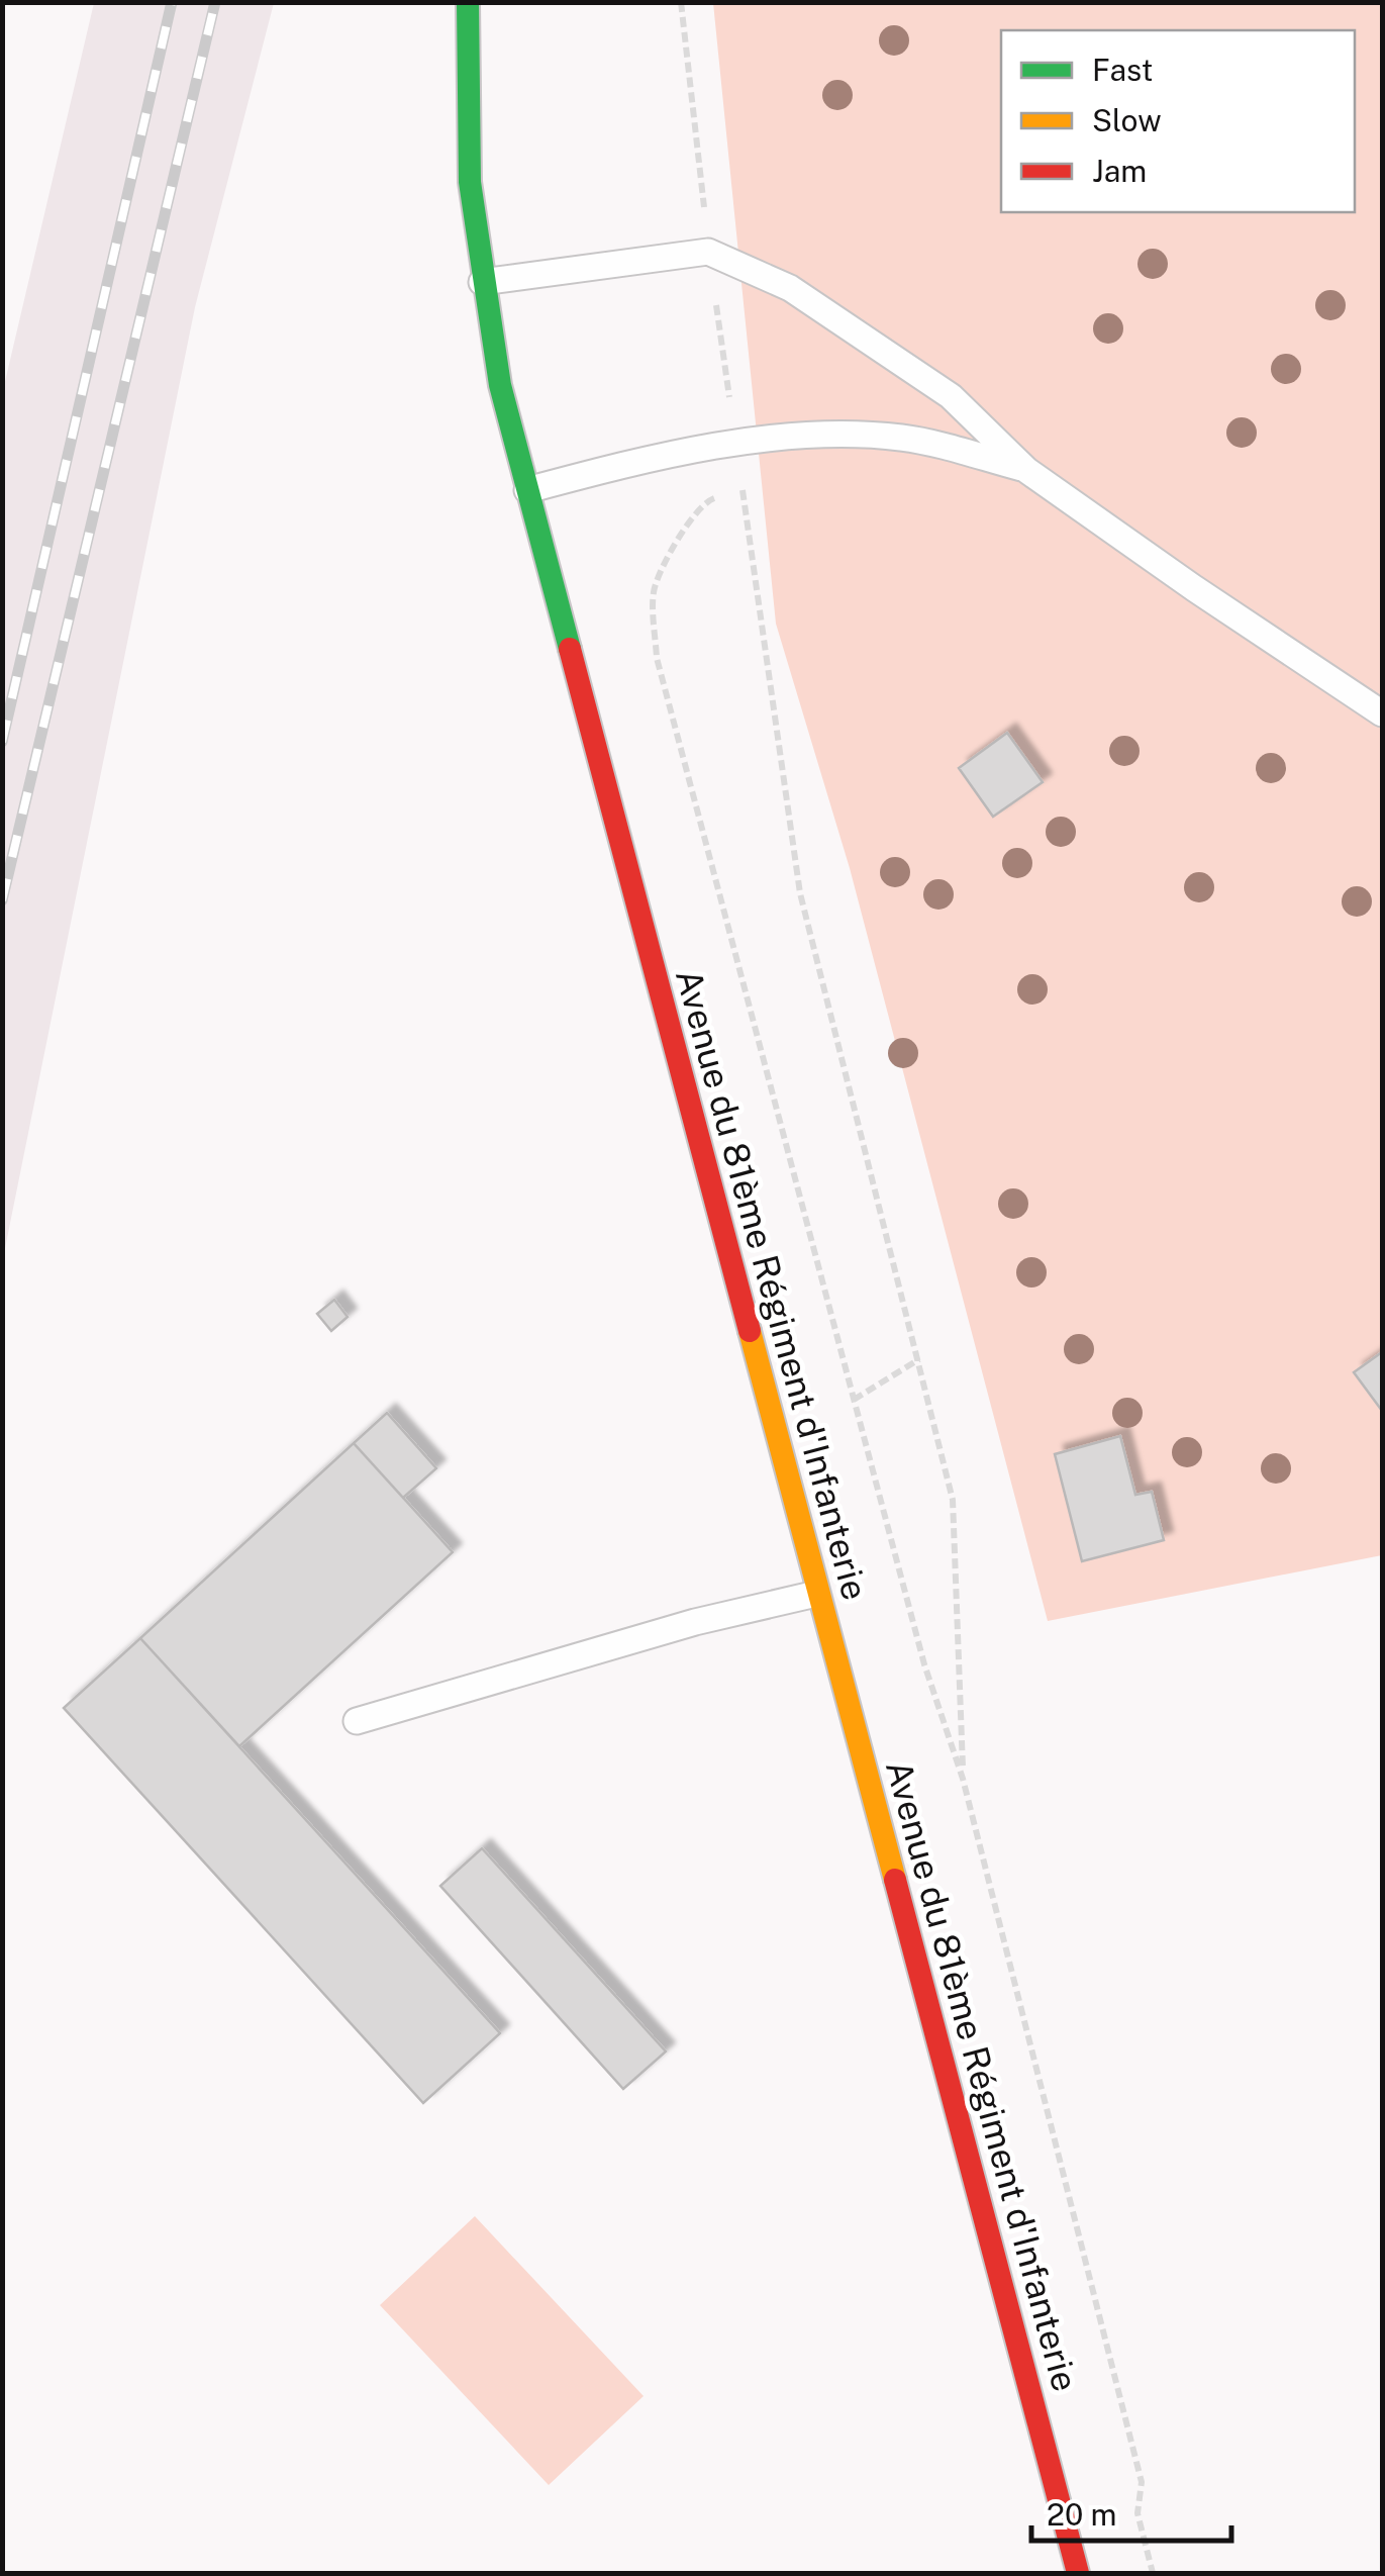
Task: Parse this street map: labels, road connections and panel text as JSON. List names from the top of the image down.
{
  "streets": {
    "main road": ["Avenue du 81ème Régiment d'Infanterie"]
  },
  "legend": ["Fast", "Slow", "Jam"],
  "scale_bar": "20 m"
}
